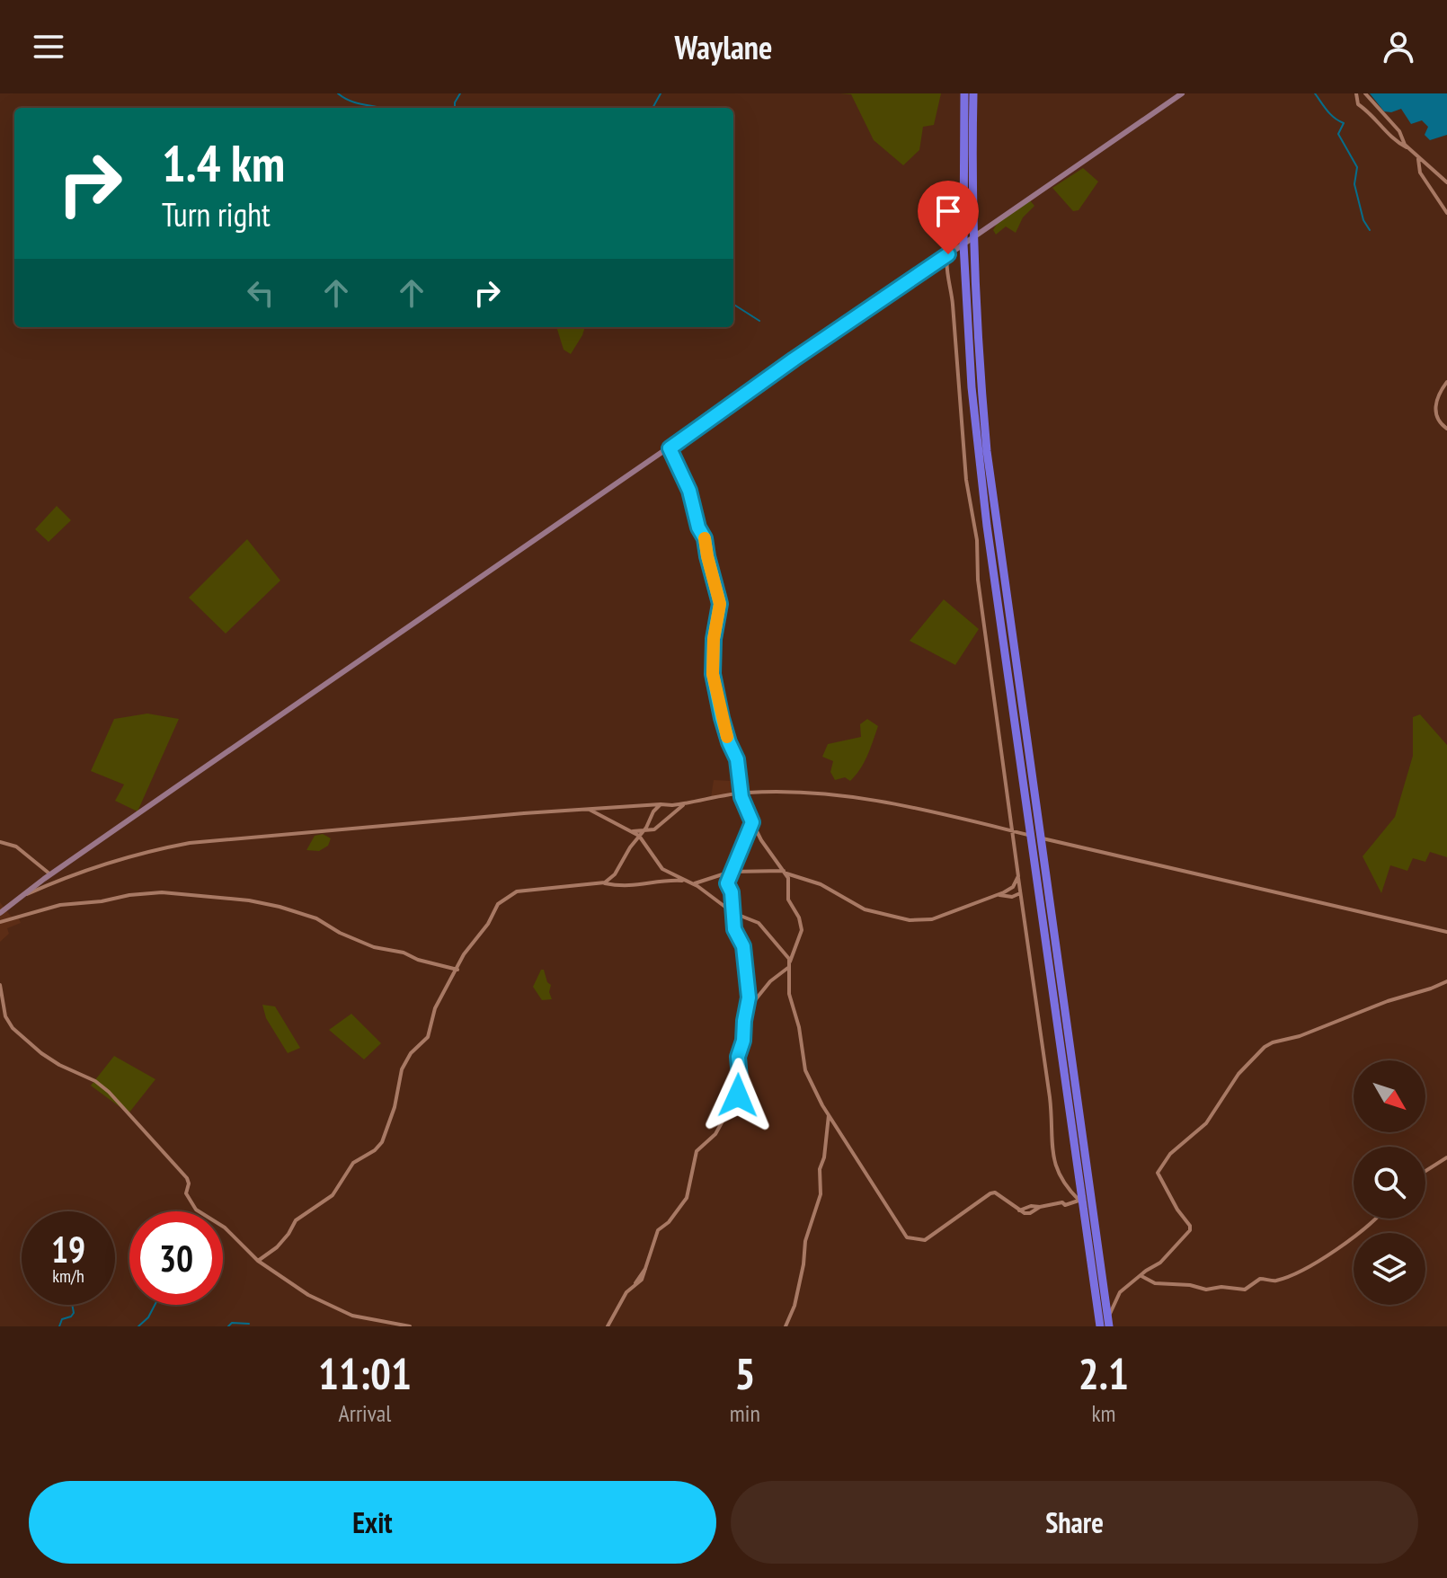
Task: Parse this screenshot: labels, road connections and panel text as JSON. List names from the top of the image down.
{
  "north": "bottom right",
  "page": {
    "header": "Waylane",
    "turn": ["1.4 km", "Turn right"],
    "speed": "19 km/h",
    "limit": "30",
    "eta": [
      "11:01",
      "Arrival",
      "5",
      "min",
      "2.1",
      "km"
    ],
    "buttons": ["Exit", "Share"]
  }
}
